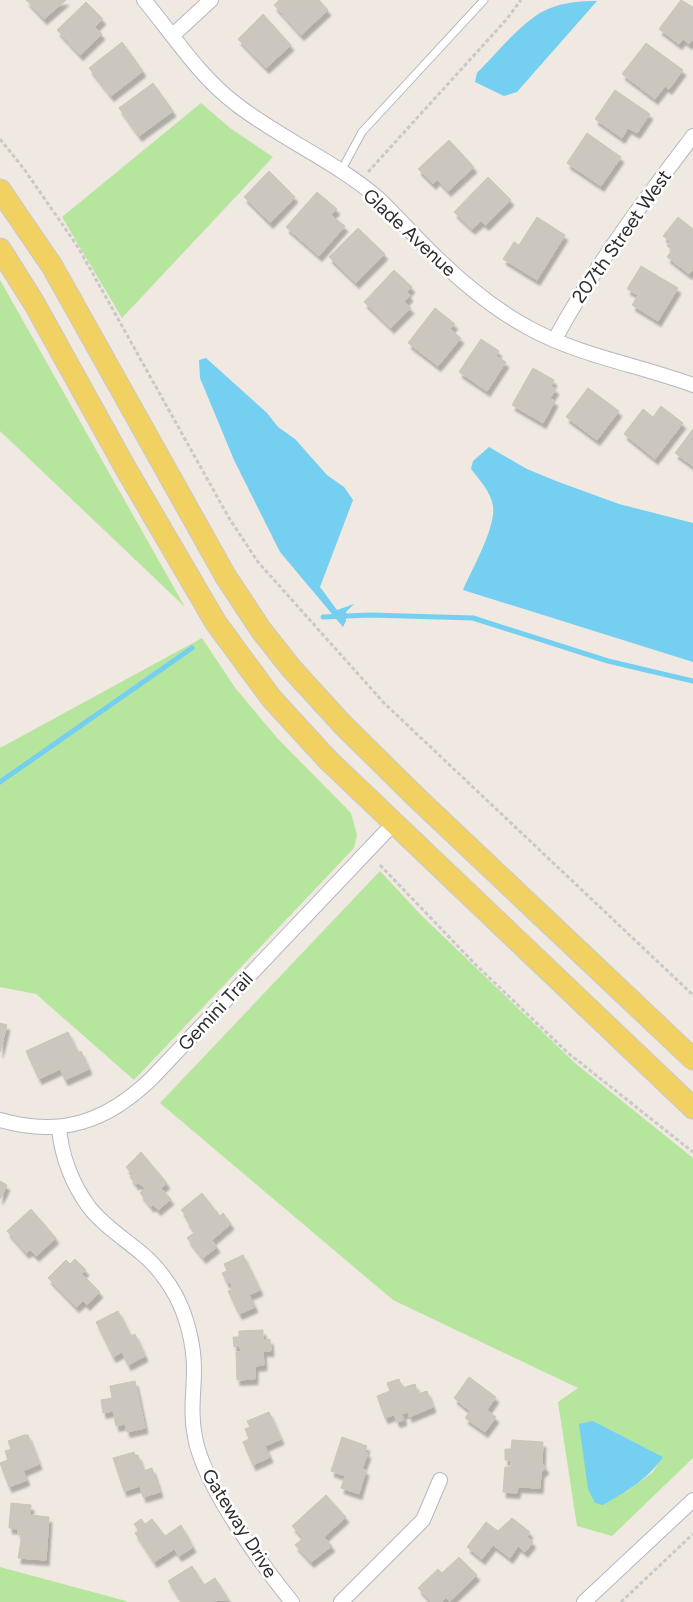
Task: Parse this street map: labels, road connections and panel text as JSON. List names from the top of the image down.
{
  "streets": {
    "street": [
      "Glade Avenue",
      "207th Street West",
      "Gemini Trail",
      "Gateway Drive"
    ]
  },
  "crossings": [
    ["Glade Avenue", "207th Street West"],
    ["Gemini Trail", "Gateway Drive"]
  ]
}
